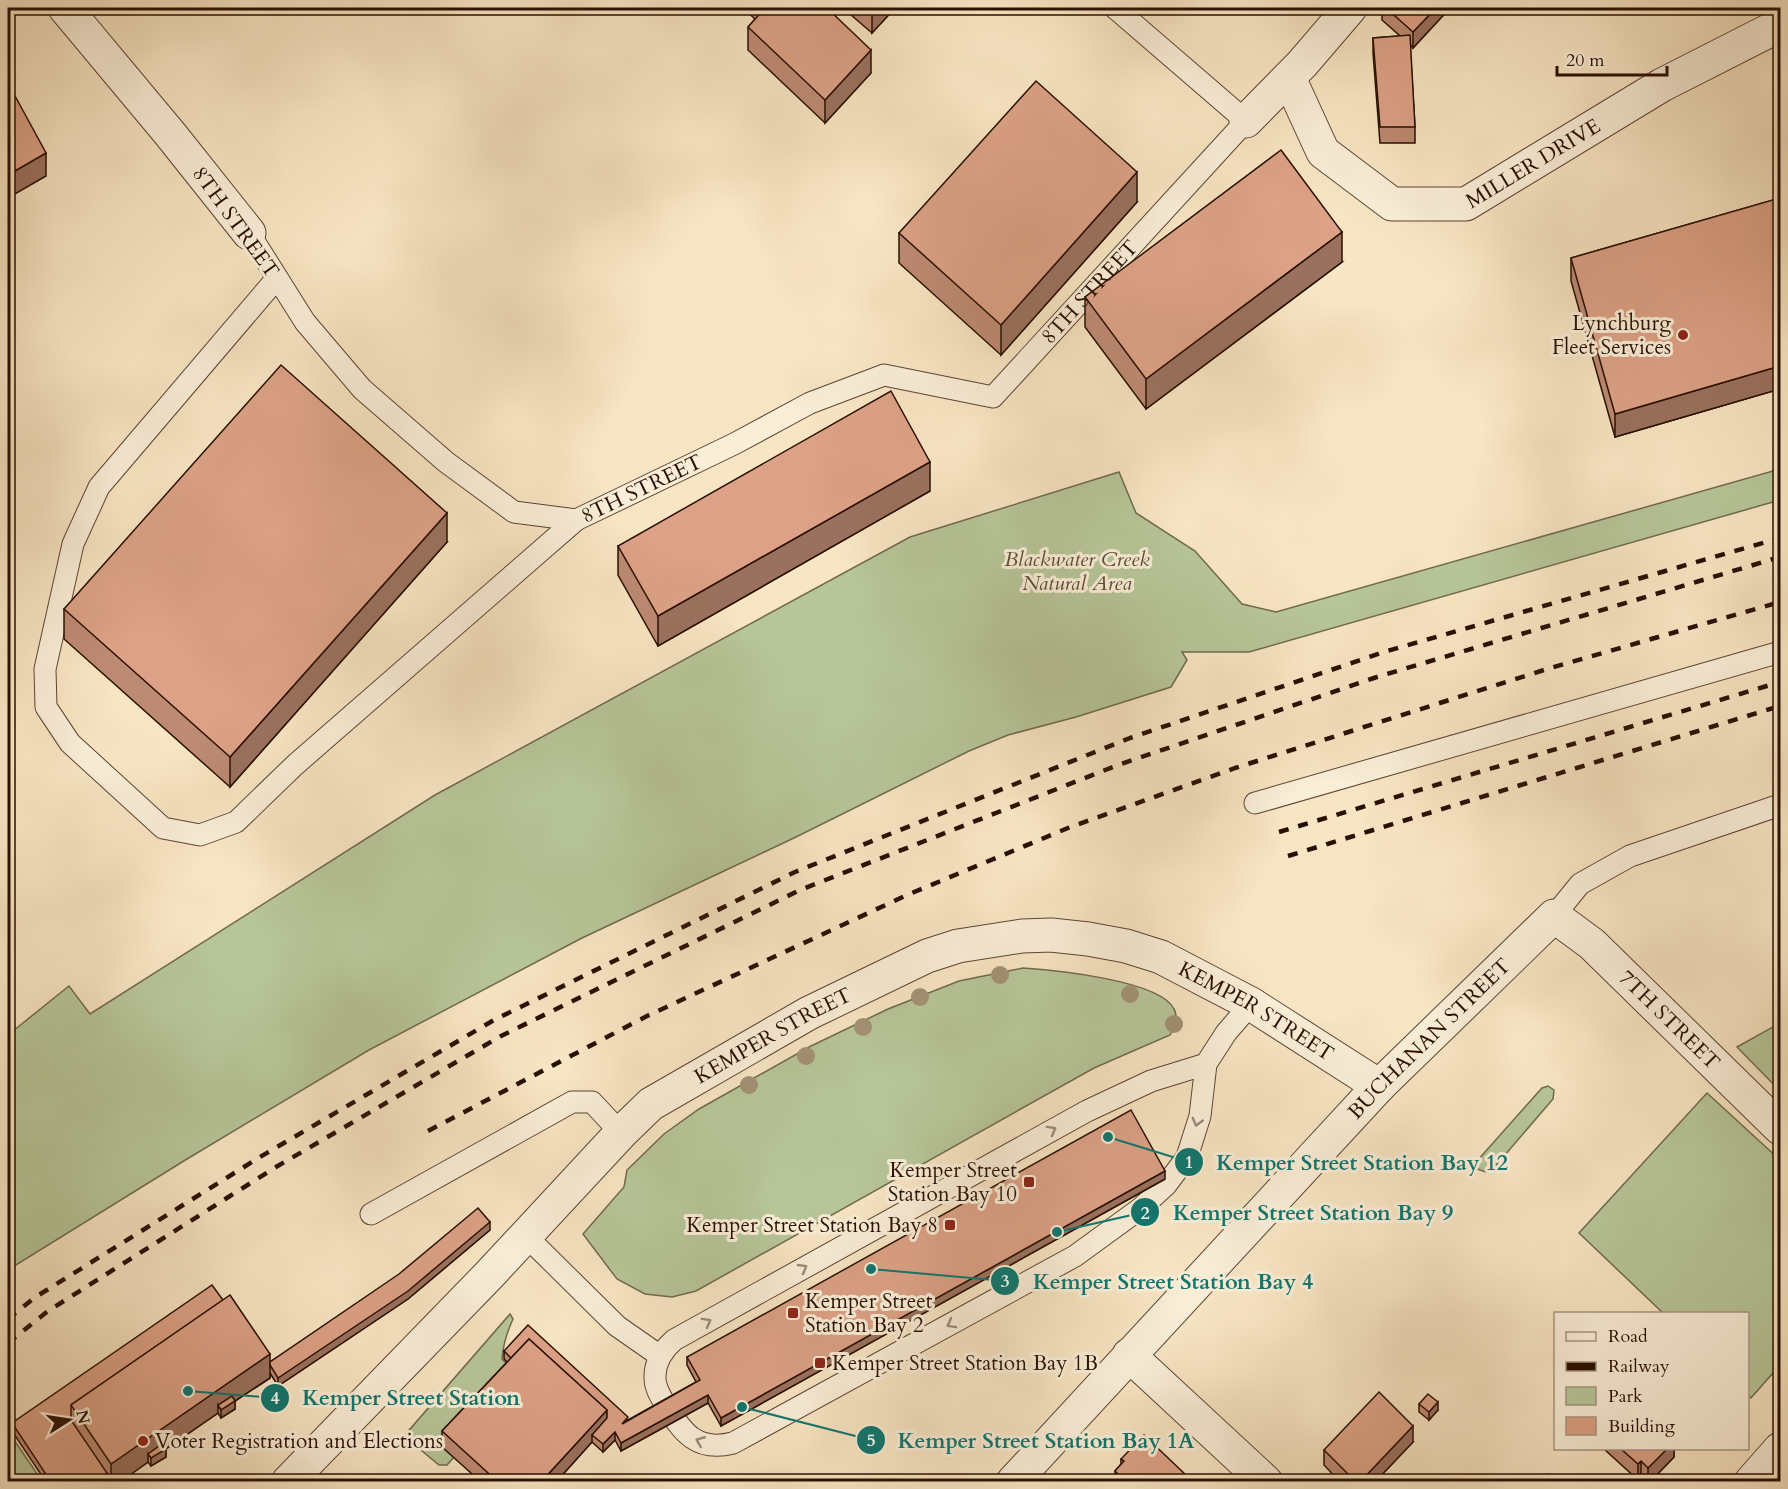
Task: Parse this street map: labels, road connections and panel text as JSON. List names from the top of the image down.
{
  "streets": {
    "street": [
      "MILLER DRIVE",
      "8TH STREET",
      "KEMPER STREET",
      "7TH STREET",
      "BUCHANAN STREET"
    ]
  },
  "crossings": [
    ["MILLER DRIVE", "8TH STREET"],
    ["KEMPER STREET", "BUCHANAN STREET"],
    ["7TH STREET", "BUCHANAN STREET"]
  ],
  "parks": ["Blackwater Creek Natural Area"],
  "places": {
    "other": [
      "Lynchburg Fleet Services",
      "Kemper Street Station Bay 12",
      "Kemper Street Station Bay 9",
      "Kemper Street Station Bay 4",
      "Kemper Street Station",
      "Kemper Street Station Bay 1A",
      "Voter Registration and Elections"
    ],
    "transit": [
      "Kemper Street Station Bay 10",
      "Kemper Street Station Bay 8",
      "Kemper Street Station Bay 2",
      "Kemper Street Station Bay 1B"
    ]
  },
  "legend": [
    "Road",
    "Railway",
    "Park",
    "Building"
  ],
  "scale_bar": "20 m",
  "north": "right"
}
